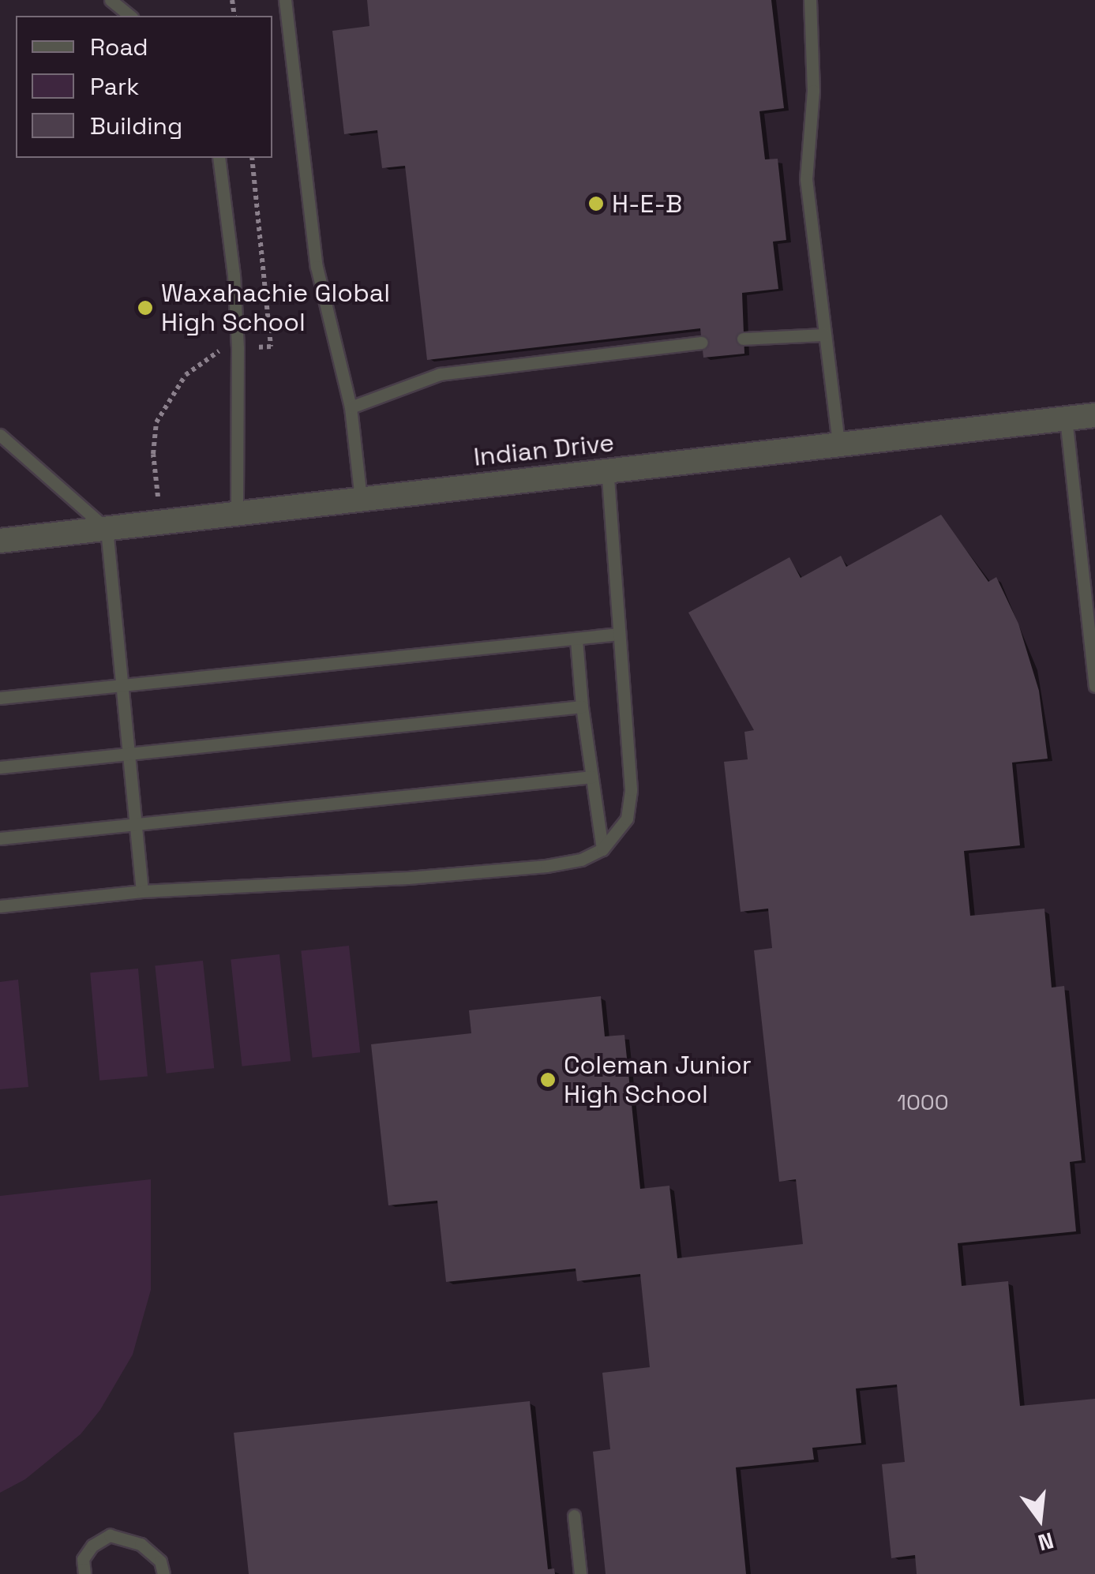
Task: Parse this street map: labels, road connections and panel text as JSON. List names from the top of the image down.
{
  "streets": {
    "street": ["Indian Drive"]
  },
  "places": ["H-E-B", "Waxahachie Global High School", "Coleman Junior High School"],
  "house_numbers": ["1000"],
  "legend": ["Road", "Park", "Building"],
  "north": "bottom"
}
